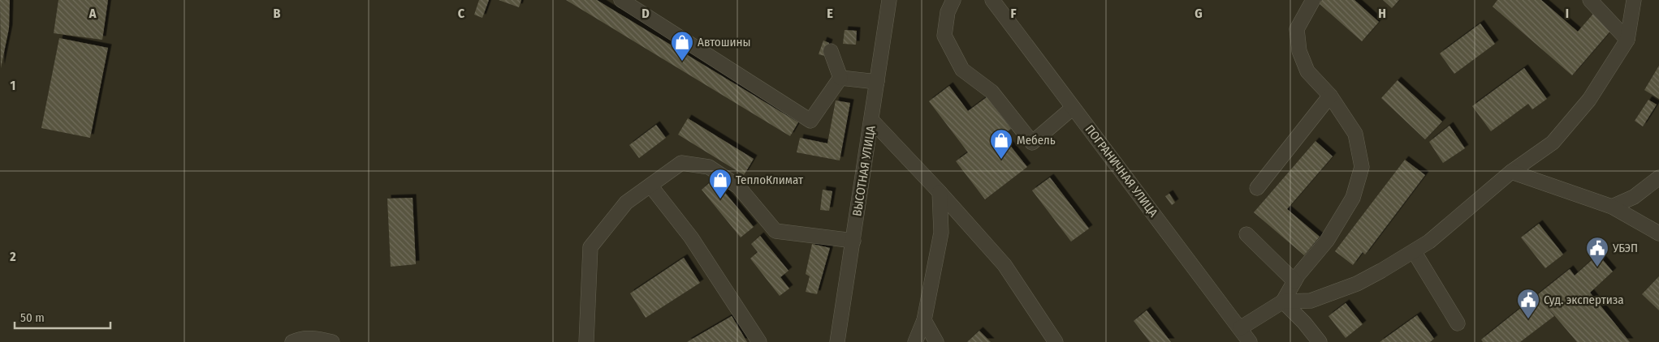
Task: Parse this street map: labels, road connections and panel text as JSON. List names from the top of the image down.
{
  "streets": {
    "street": ["ВЫСОТНАЯ УЛИЦА", "ПОГРАНИЧНАЯ УЛИЦА"]
  },
  "places": {
    "shop": ["Автошины", "Мебель", "ТеплоКлимат"],
    "public building": ["УБЭП", "Суд. экспертиза"]
  },
  "scale_bar": "50 m",
  "grid": {
    "columns": [
      "A",
      "B",
      "C",
      "D",
      "E",
      "F",
      "G",
      "H",
      "I"
    ],
    "rows": ["1", "2"]
  }
}
